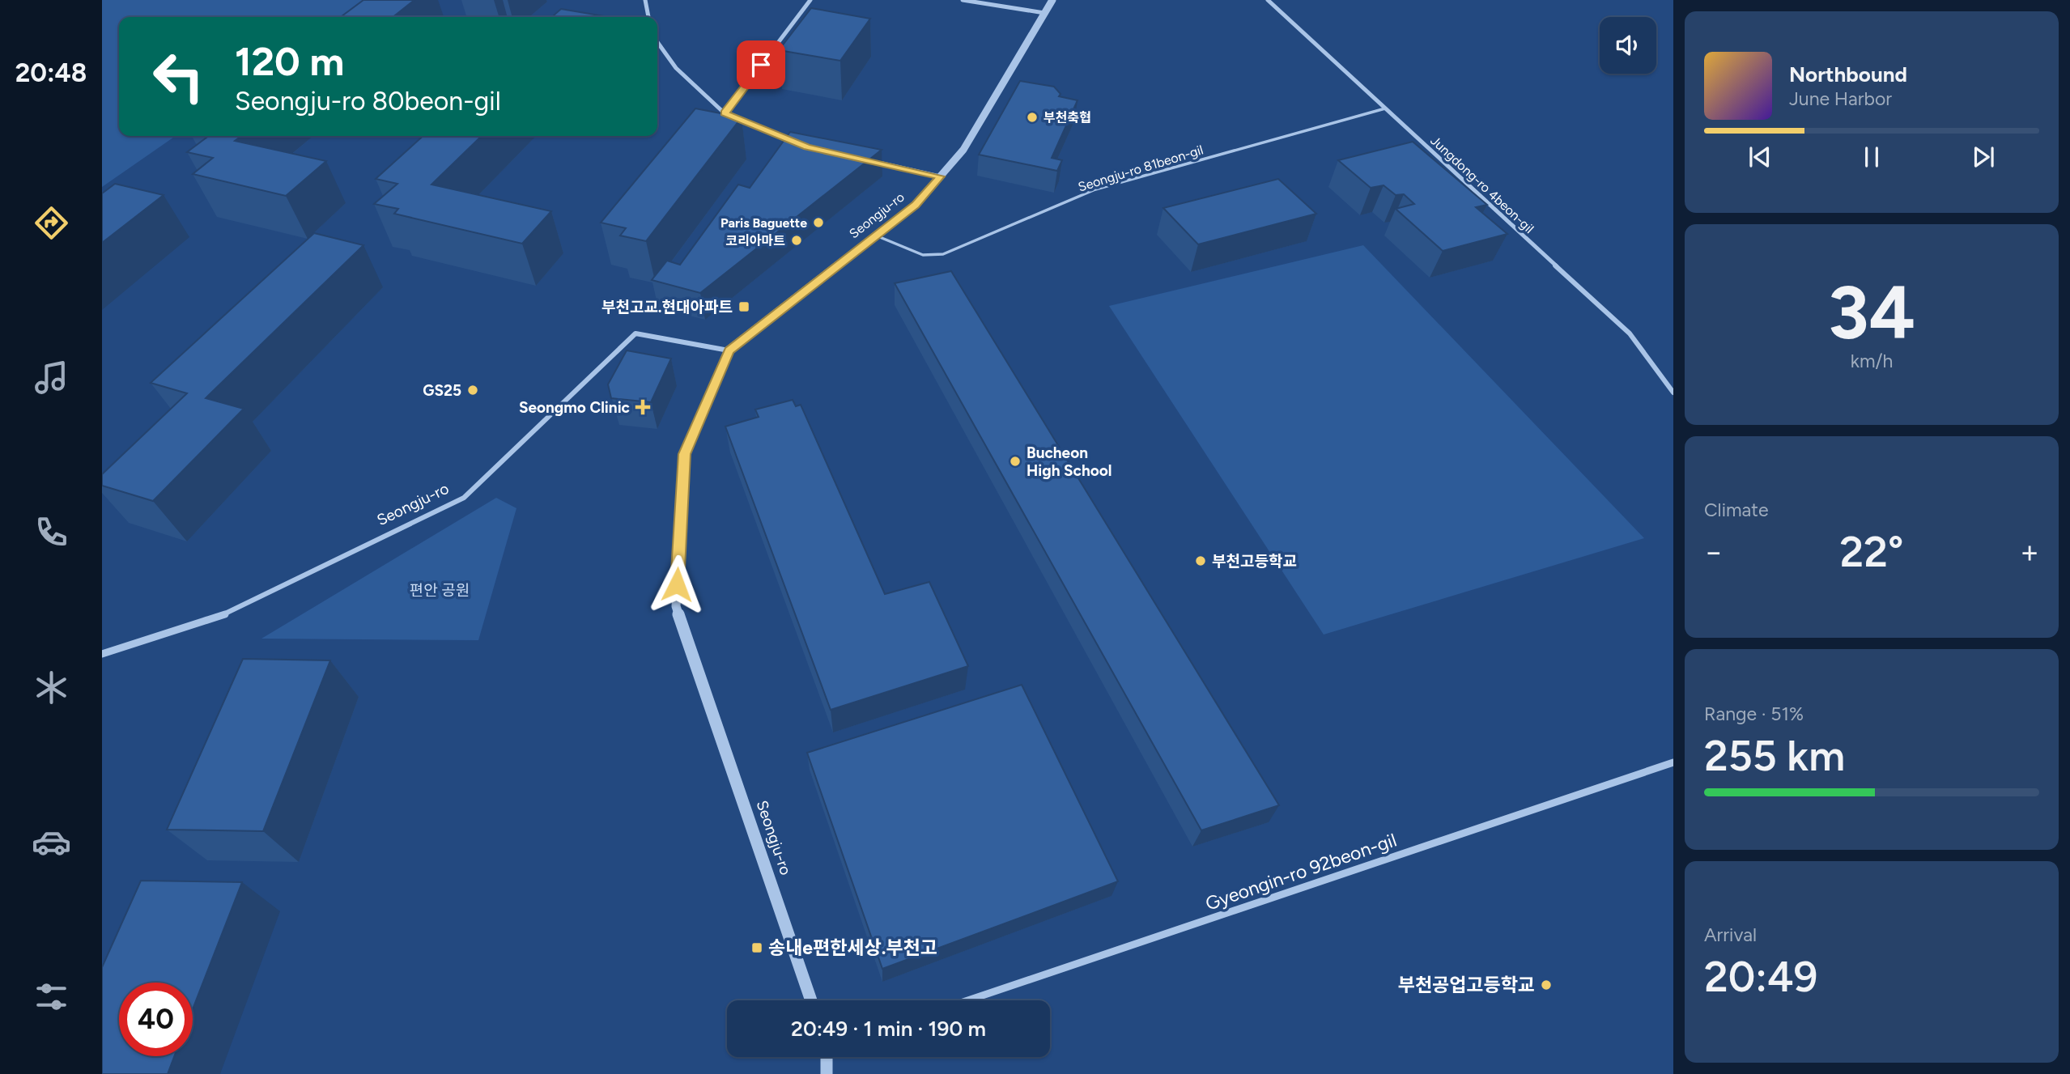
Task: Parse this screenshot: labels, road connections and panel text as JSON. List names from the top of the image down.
{
  "streets": {
    "street": ["Jungdong-ro 4beon-gil", "Seongju-ro", "Gyeongin-ro 92beon-gil"],
    "lane": ["Seongju-ro 81beon-gil"]
  },
  "crossings": [
    ["Seongju-ro 81beon-gil", "Jungdong-ro 4beon-gil"],
    ["Seongju-ro 81beon-gil", "Seongju-ro"]
  ],
  "parks": ["편안 공원"],
  "places": {
    "other": [
      "부천축협",
      "Paris Baguette",
      "코리아마트",
      "GS25",
      "Bucheon High School",
      "부천고등학교",
      "부천공업고등학교"
    ],
    "transit": ["부천고교.현대아파트", "송내e편한세상.부천고"],
    "health": ["Seongmo Clinic"]
  },
  "page": {
    "tabs": "20:48",
    "turn": ["120 m", "Seongju-ro 80beon-gil"],
    "song": ["Northbound", "June Harbor"],
    "tile": [
      ["34", "km/h"],
      "Climate",
      ["Range · 51%", "255 km"],
      ["Arrival", "20:49"]
    ],
    "heat": ["−", "22°", "+"],
    "limit": "40",
    "trip": "20:49 · 1 min · 190 m"
  }
}
